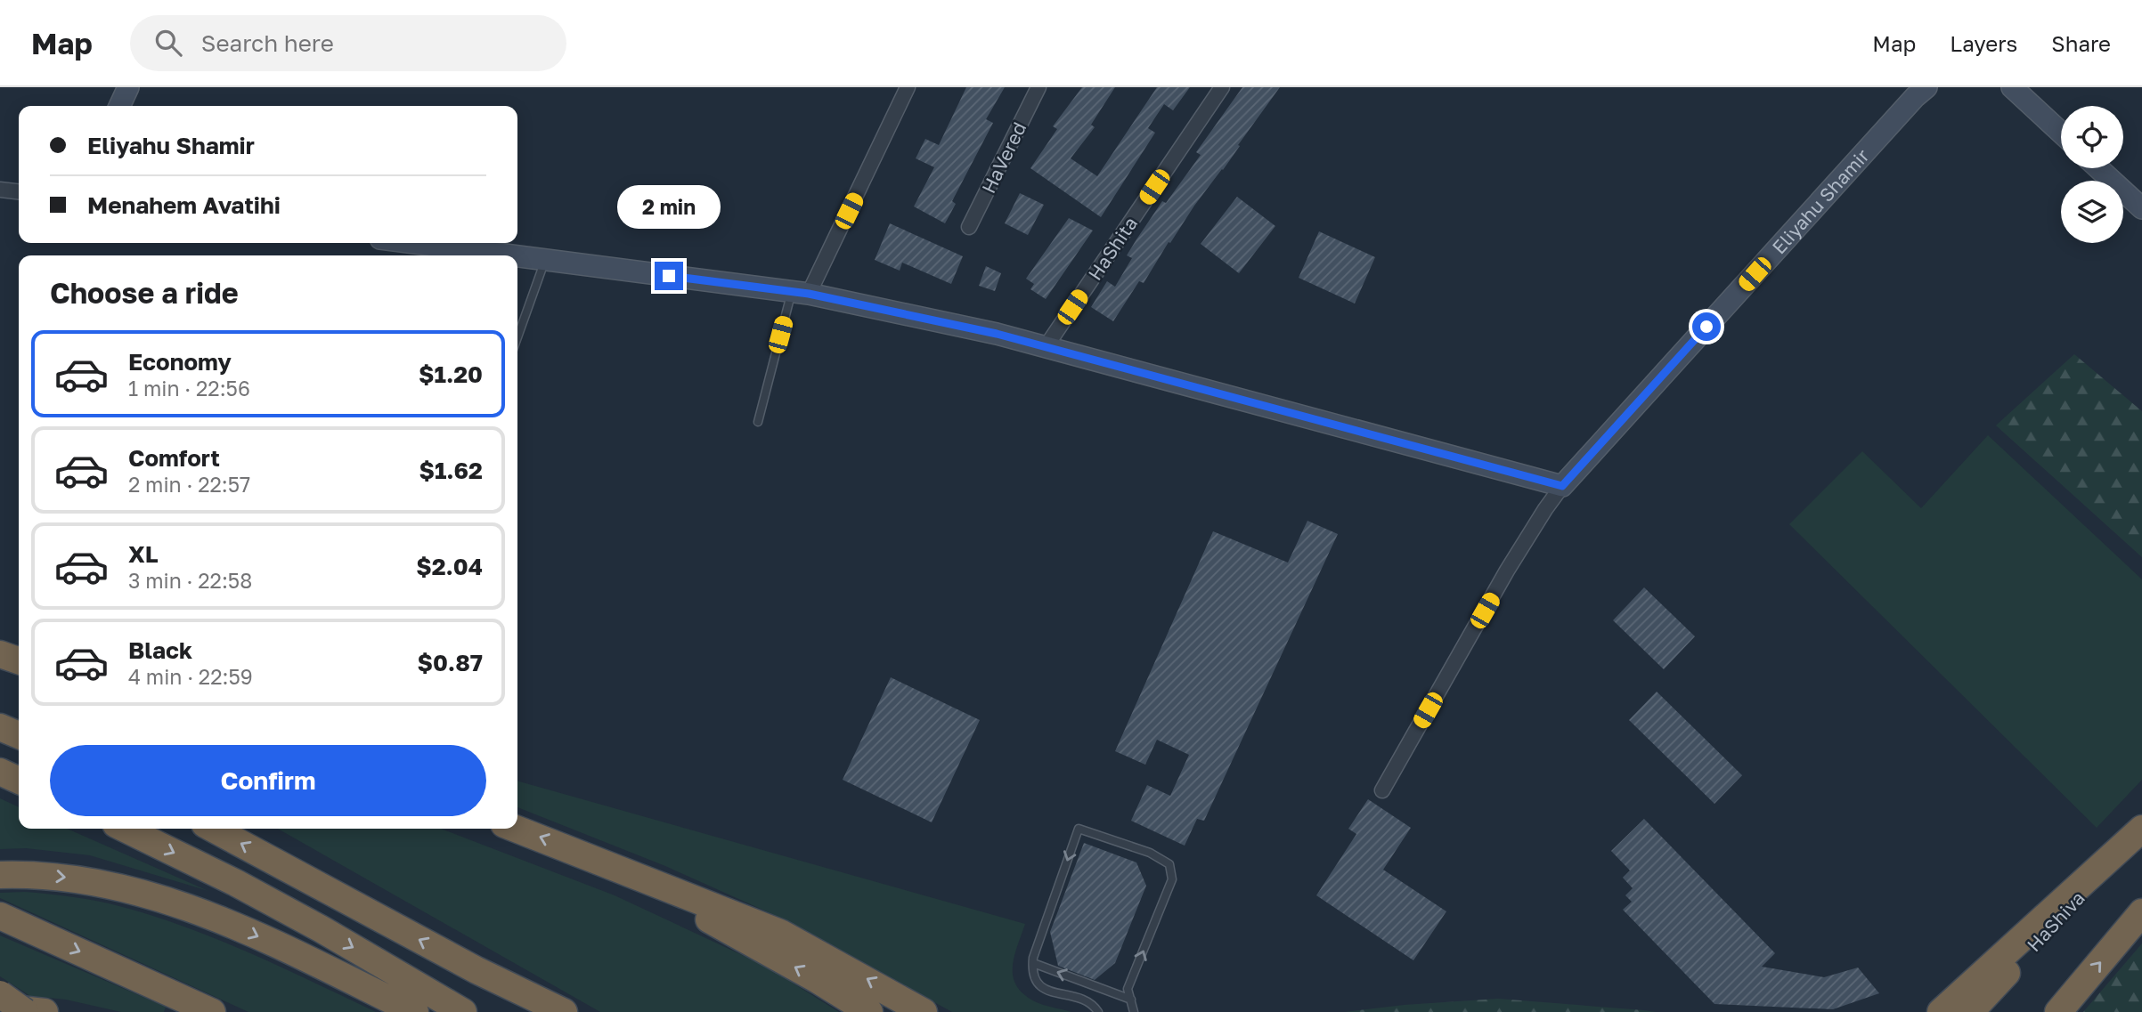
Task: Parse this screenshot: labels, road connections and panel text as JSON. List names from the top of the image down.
{
  "streets": {
    "highway": ["HaShiva"],
    "street": ["HaVered", "Eliyahu Shamir", "HaShita"]
  },
  "page": {
    "header": "Map",
    "search": "Search here",
    "nav": ["Map", "Layers", "Share"],
    "banner": ["Eliyahu Shamir", "Menahem Avatihi"],
    "bubble": "2 min",
    "heading": "Choose a ride",
    "list": [
      {
        "name": "Economy",
        "note": "1 min · 22:56",
        "value": "$1.20"
      },
      {
        "name": "Comfort",
        "note": "2 min · 22:57",
        "value": "$1.62"
      },
      {
        "name": "XL",
        "note": "3 min · 22:58",
        "value": "$2.04"
      },
      {
        "name": "Black",
        "note": "4 min · 22:59",
        "value": "$0.87"
      }
    ],
    "buttons": "Confirm"
  }
}
